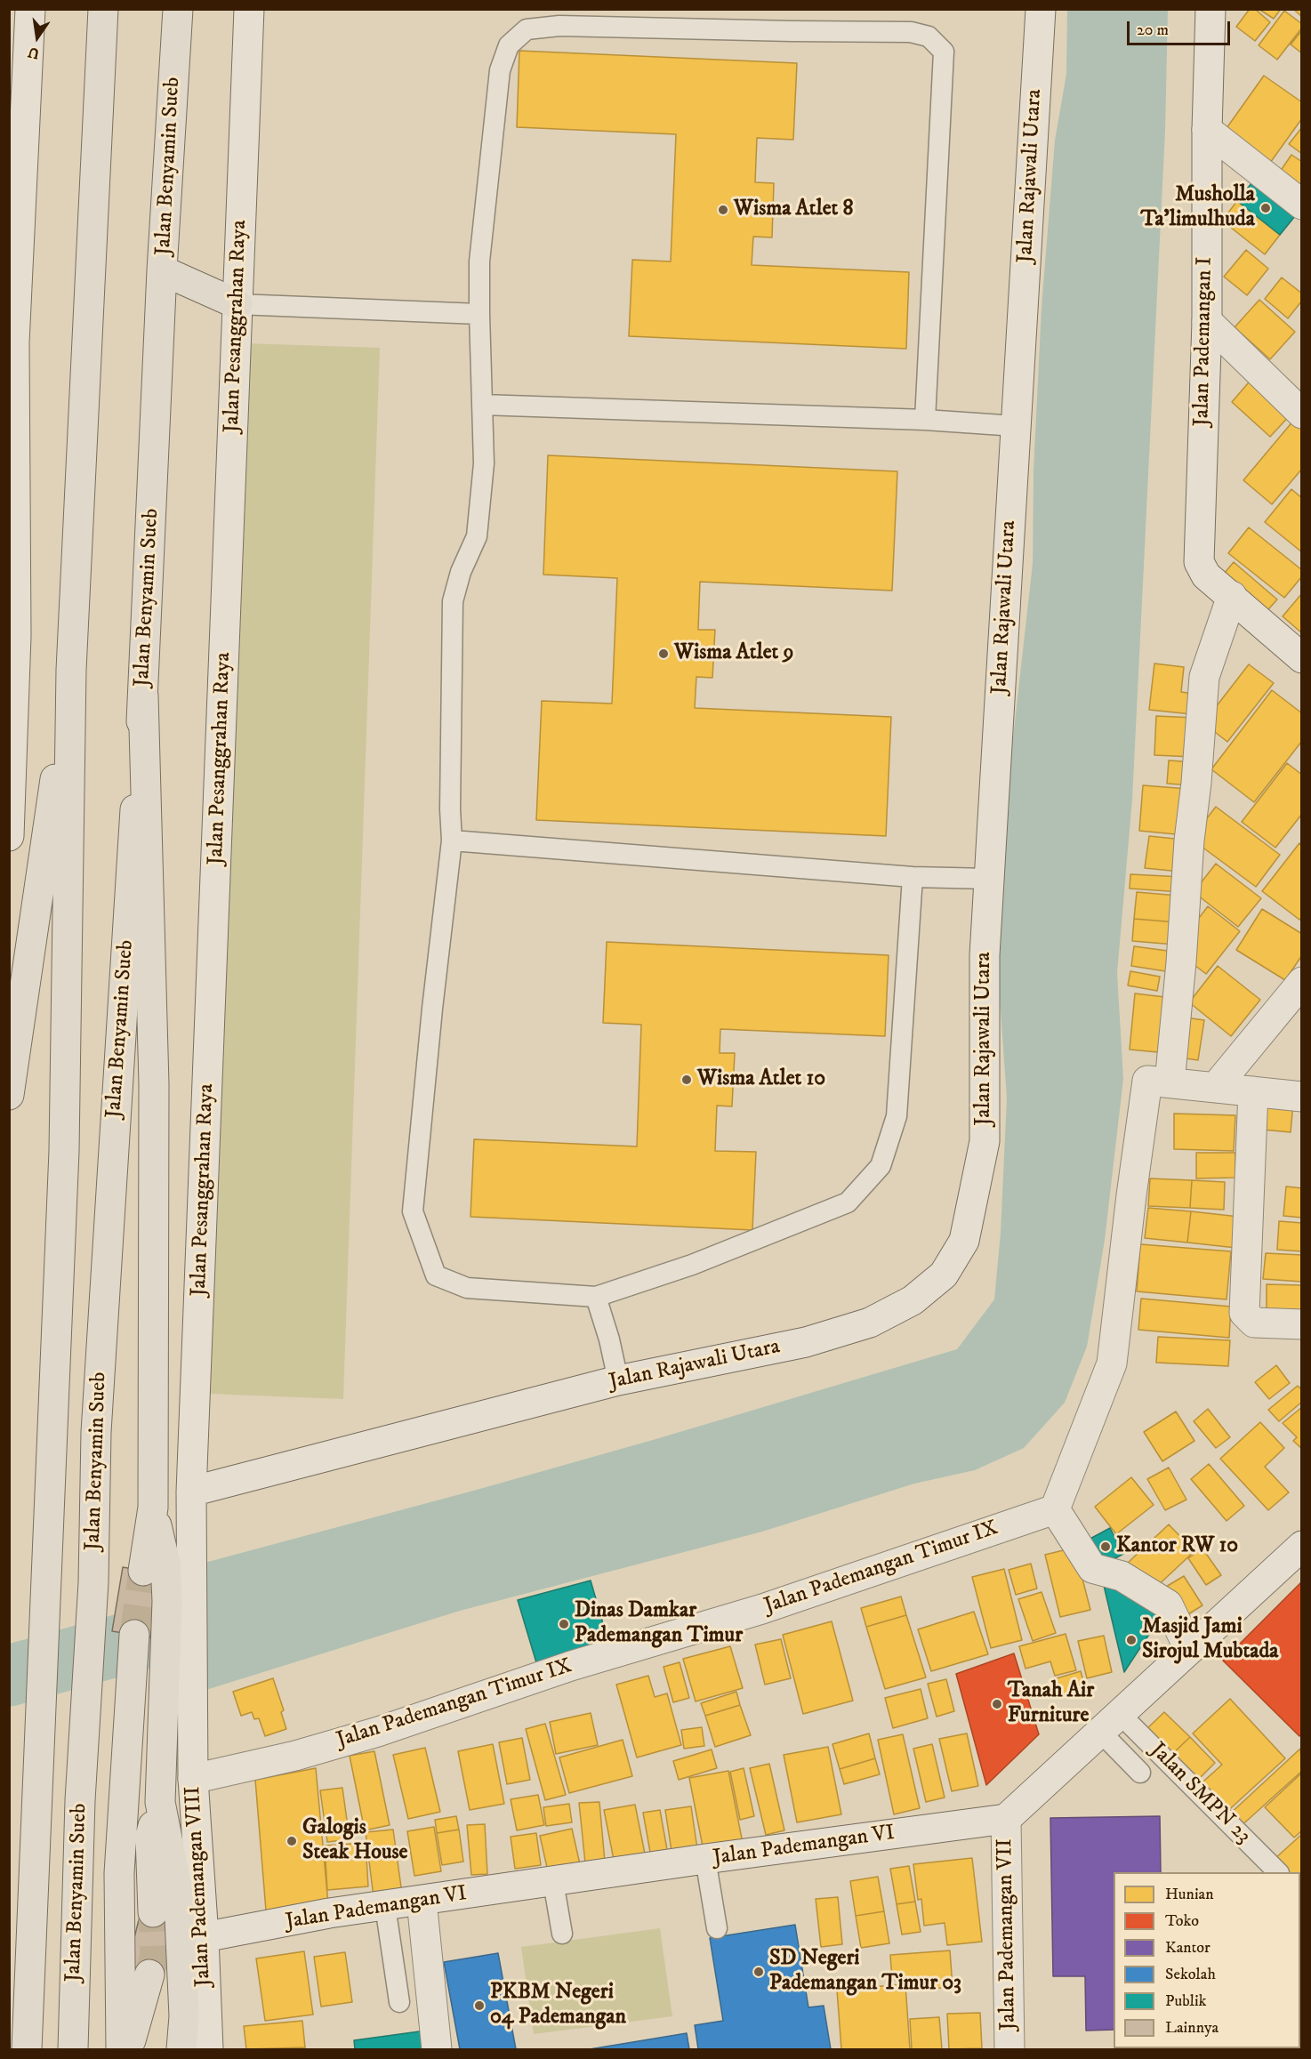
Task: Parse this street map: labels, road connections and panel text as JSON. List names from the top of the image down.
{
  "streets": {
    "main road": ["Jalan Benyamin Sueb"],
    "street": [
      "Jalan Rajawali Utara",
      "Jalan Pesanggrahan Raya",
      "Jalan Pademangan I",
      "Jalan Pademangan Timur IX",
      "Jalan Pademangan VI",
      "Jalan Pademangan VIII",
      "Jalan Pademangan VII"
    ],
    "lane": ["Jalan SMPN 23"]
  },
  "crossings": [
    ["Jalan Rajawali Utara", "Jalan Pesanggrahan Raya"],
    ["Jalan Rajawali Utara", "Jalan Pademangan VIII"],
    ["Jalan Pesanggrahan Raya", "Jalan Pademangan VIII"],
    ["Jalan Pademangan Timur IX", "Jalan Pademangan VIII"],
    ["Jalan Pademangan VI", "Jalan Pademangan VIII"],
    ["Jalan Pademangan VI", "Jalan Pademangan VII"]
  ],
  "places": [
    "Musholla Ta'limulhuda",
    "Wisma Atlet 8",
    "Wisma Atlet 9",
    "Wisma Atlet 10",
    "Kantor RW 10",
    "Dinas Damkar Pademangan Timur",
    "Masjid Jami Sirojul Mubtada",
    "Tanah Air Furniture",
    "Galogis Steak House",
    "SD Negeri Pademangan Timur 03",
    "PKBM Negeri 04 Pademangan"
  ],
  "legend": [
    "Hunian",
    "Toko",
    "Kantor",
    "Sekolah",
    "Publik",
    "Lainnya"
  ],
  "scale_bar": "20 m",
  "north": "bottom"
}
